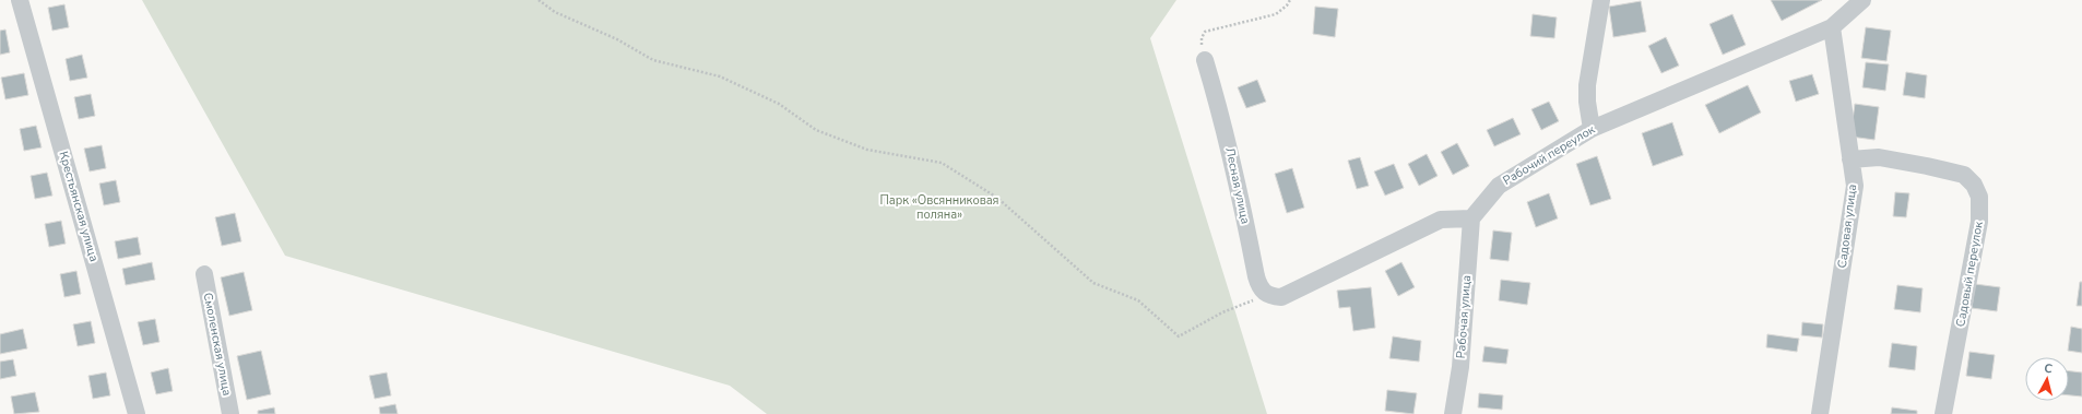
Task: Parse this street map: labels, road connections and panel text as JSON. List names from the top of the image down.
{
  "streets": {
    "street": [
      "Рабочий переулок",
      "Лесная улица",
      "Крестьянская улица",
      "Садовая улица",
      "Садовый переулок",
      "Рабочая улица",
      "Смоленская улица"
    ]
  },
  "crossings": [
    ["Рабочий переулок", "Садовая улица"],
    ["Рабочий переулок", "Рабочая улица"],
    ["Садовая улица", "Садовый переулок"]
  ],
  "parks": ["Парк «Овсянниковая поляна»"],
  "north": "top"
}
